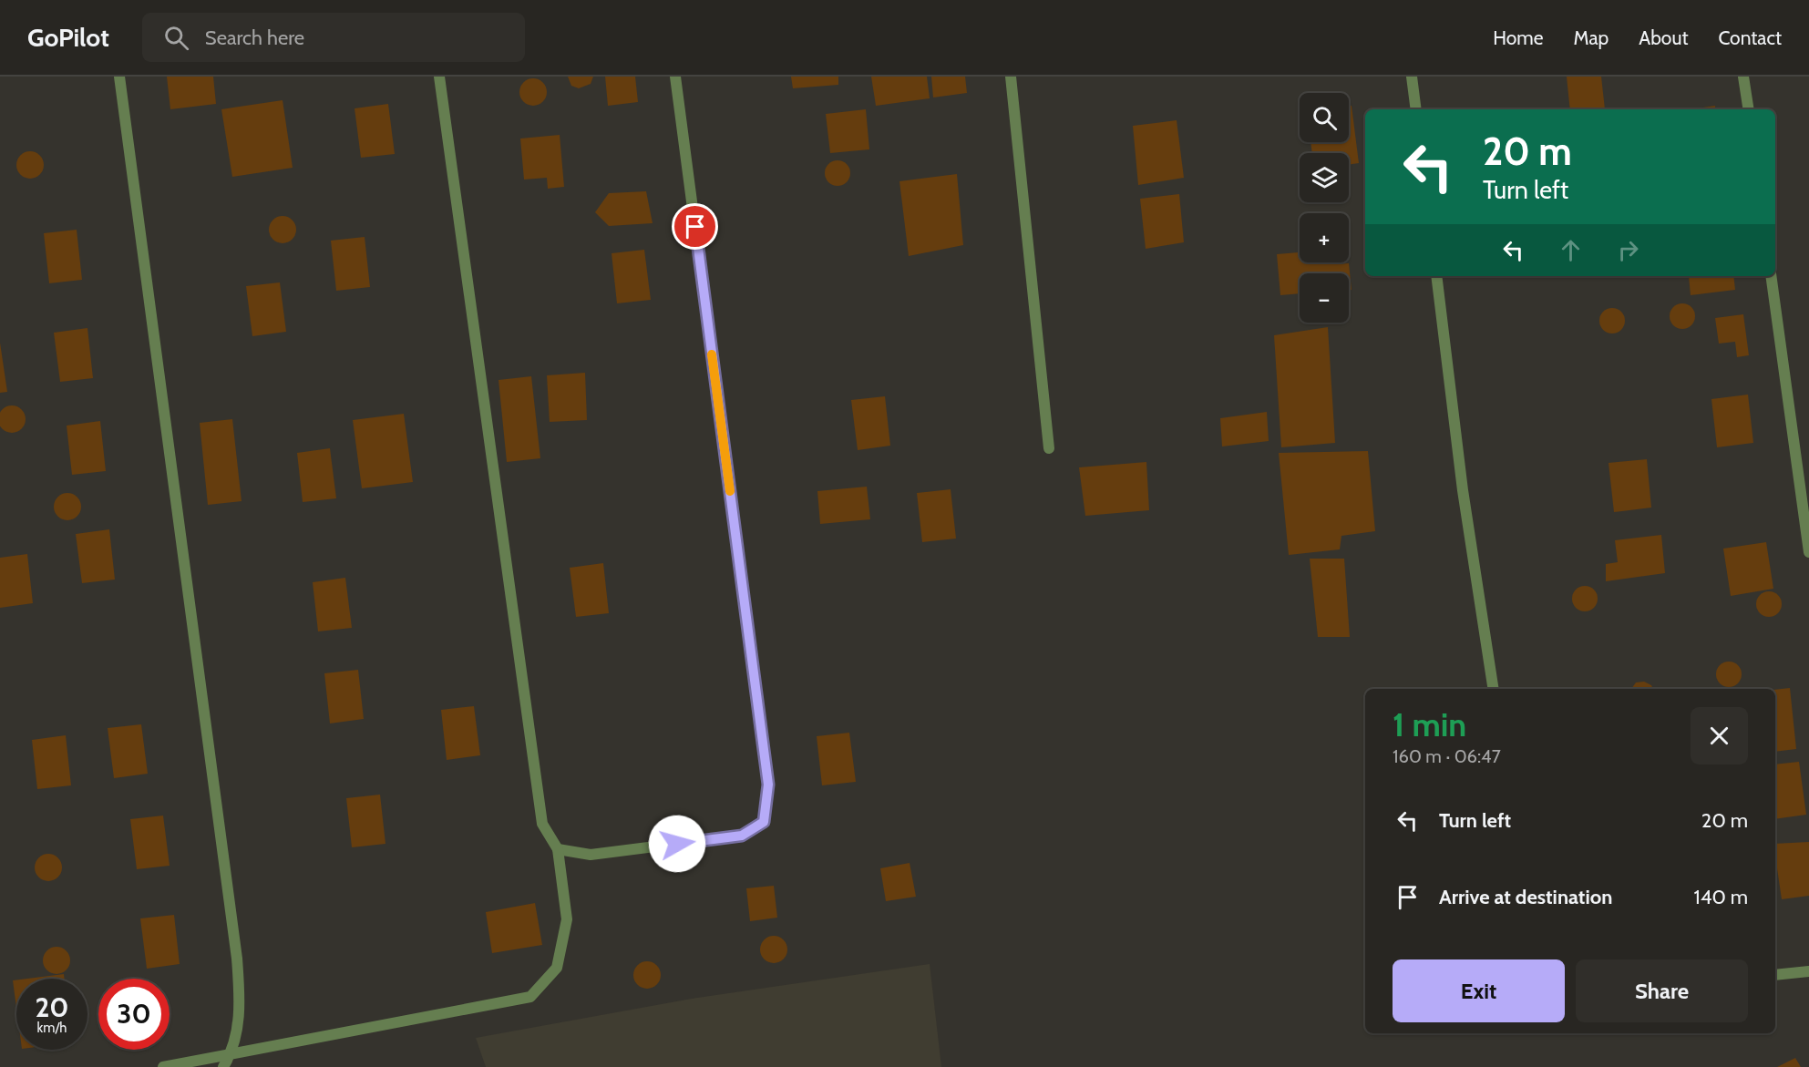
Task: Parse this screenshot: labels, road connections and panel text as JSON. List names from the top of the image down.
{
  "page": {
    "header": "GoPilot",
    "search": "Search here",
    "nav": [
      "Home",
      "Map",
      "About",
      "Contact"
    ],
    "map_buttons": ["+", "−"],
    "turn": ["20 m", "Turn left"],
    "heading": ["1 min", "160 m · 06:47"],
    "list": [
      {
        "name": "Turn left",
        "value": "20 m"
      },
      {
        "name": "Arrive at destination",
        "value": "140 m"
      }
    ],
    "buttons": ["Exit", "Share"],
    "speed": "20 km/h",
    "limit": "30"
  }
}
